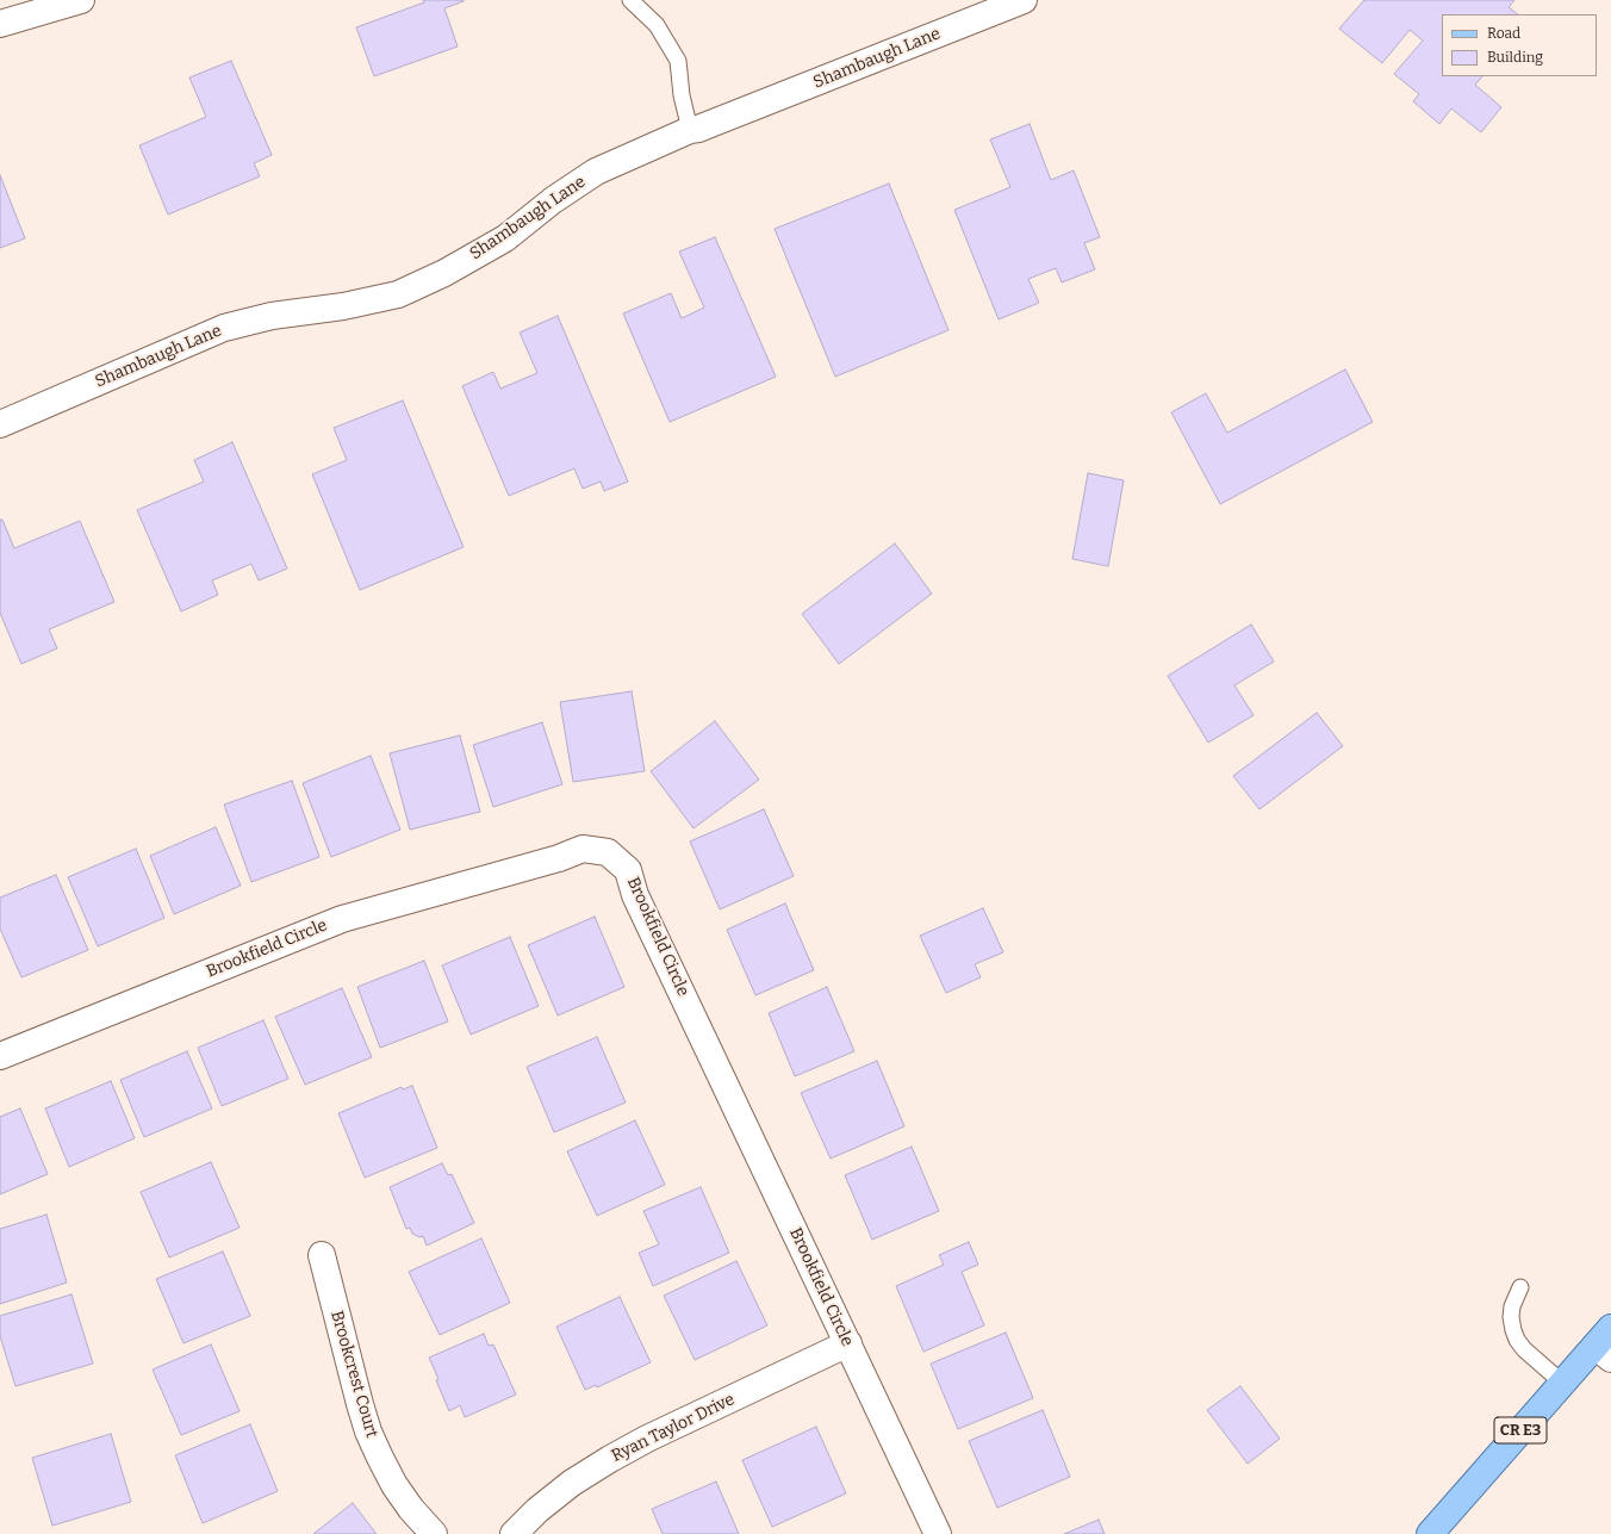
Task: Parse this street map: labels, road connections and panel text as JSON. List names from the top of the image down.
{
  "streets": {
    "main road": ["CR E3"],
    "street": [
      "Shambaugh Lane",
      "Brookfield Circle",
      "Brookcrest Court",
      "Ryan Taylor Drive"
    ]
  },
  "crossings": [
    ["Brookfield Circle", "Ryan Taylor Drive"]
  ],
  "legend": ["Road", "Building"]
}
